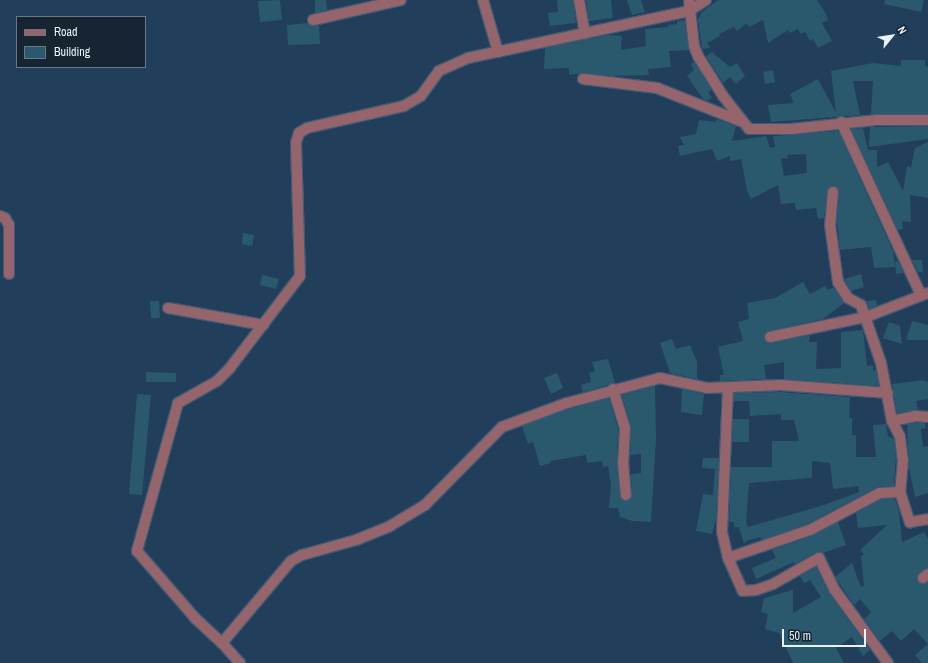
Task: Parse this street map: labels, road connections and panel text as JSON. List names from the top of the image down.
{
  "legend": ["Road", "Building"],
  "scale_bar": "50 m",
  "north": "top right"
}
